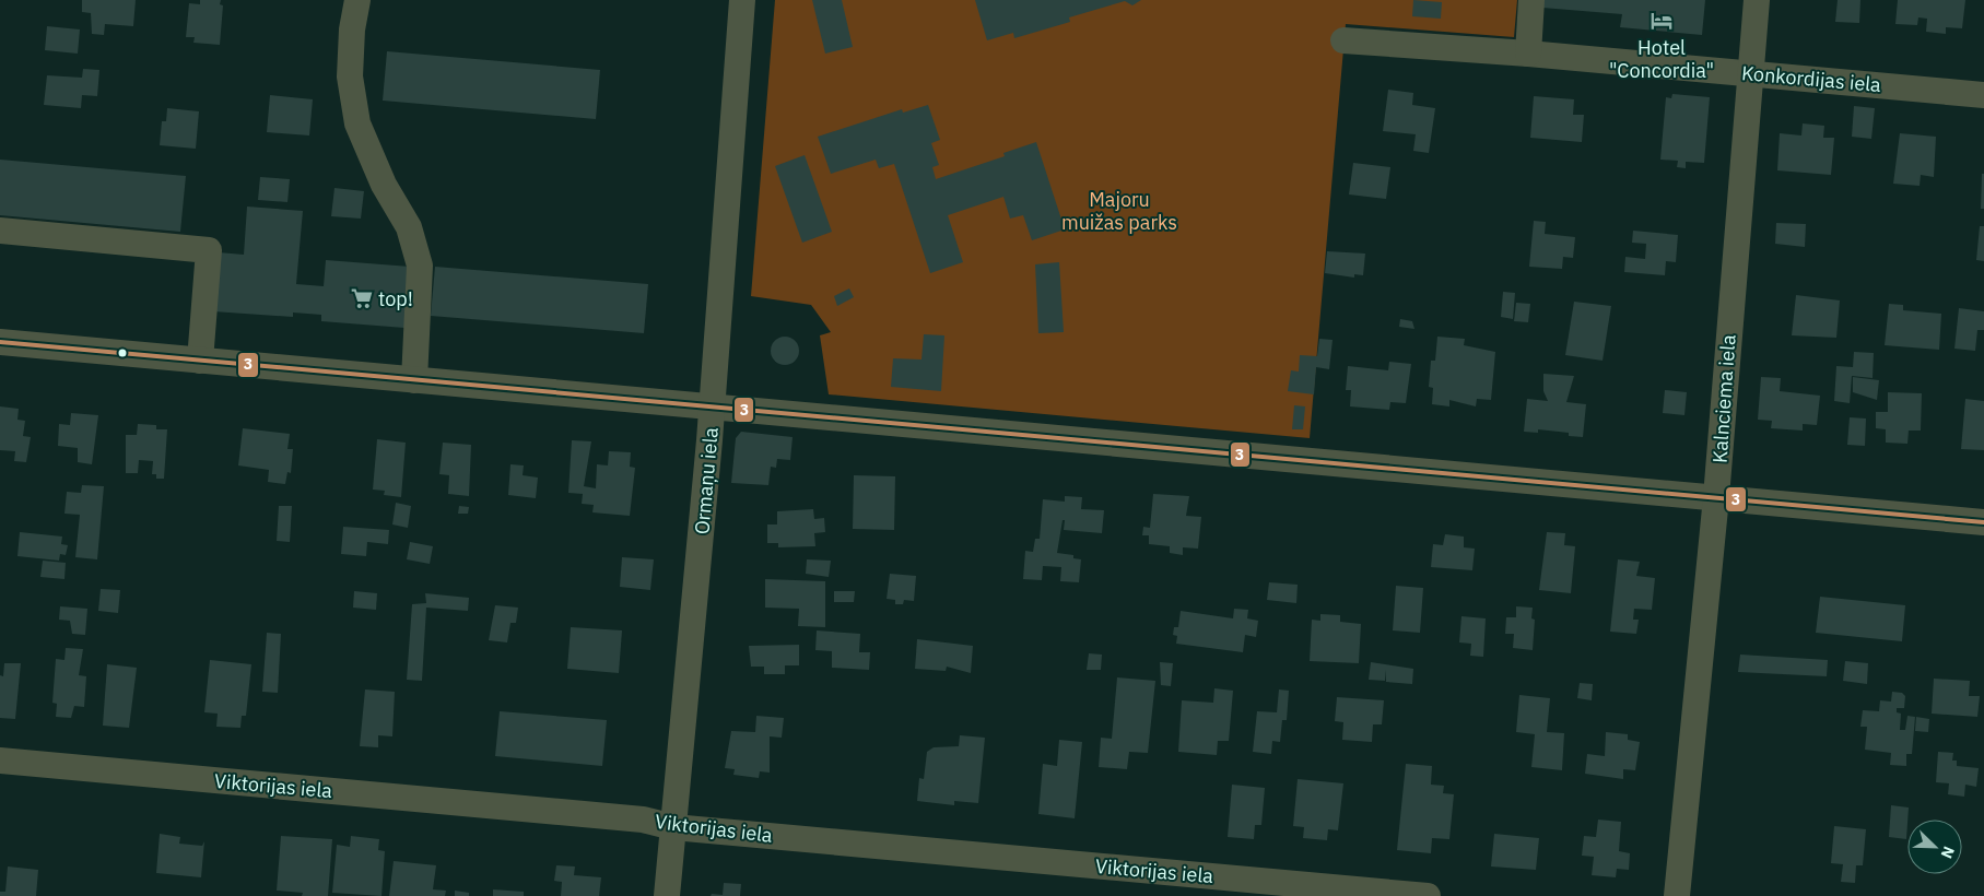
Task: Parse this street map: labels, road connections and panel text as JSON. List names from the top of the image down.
{
  "streets": {
    "street": [
      "Konkordijas iela",
      "Kalnciema iela",
      "Ormaņu iela",
      "Viktorijas iela"
    ]
  },
  "crossings": [
    ["Konkordijas iela", "Kalnciema iela"],
    ["Ormaņu iela", "Viktorijas iela"]
  ],
  "parks": ["Majoru muižas parks"],
  "places": {
    "hotel": ["Hotel \"Concordia\""],
    "supermarket": ["top!"]
  },
  "lines": ["transit line 3"],
  "north": "bottom right"
}
